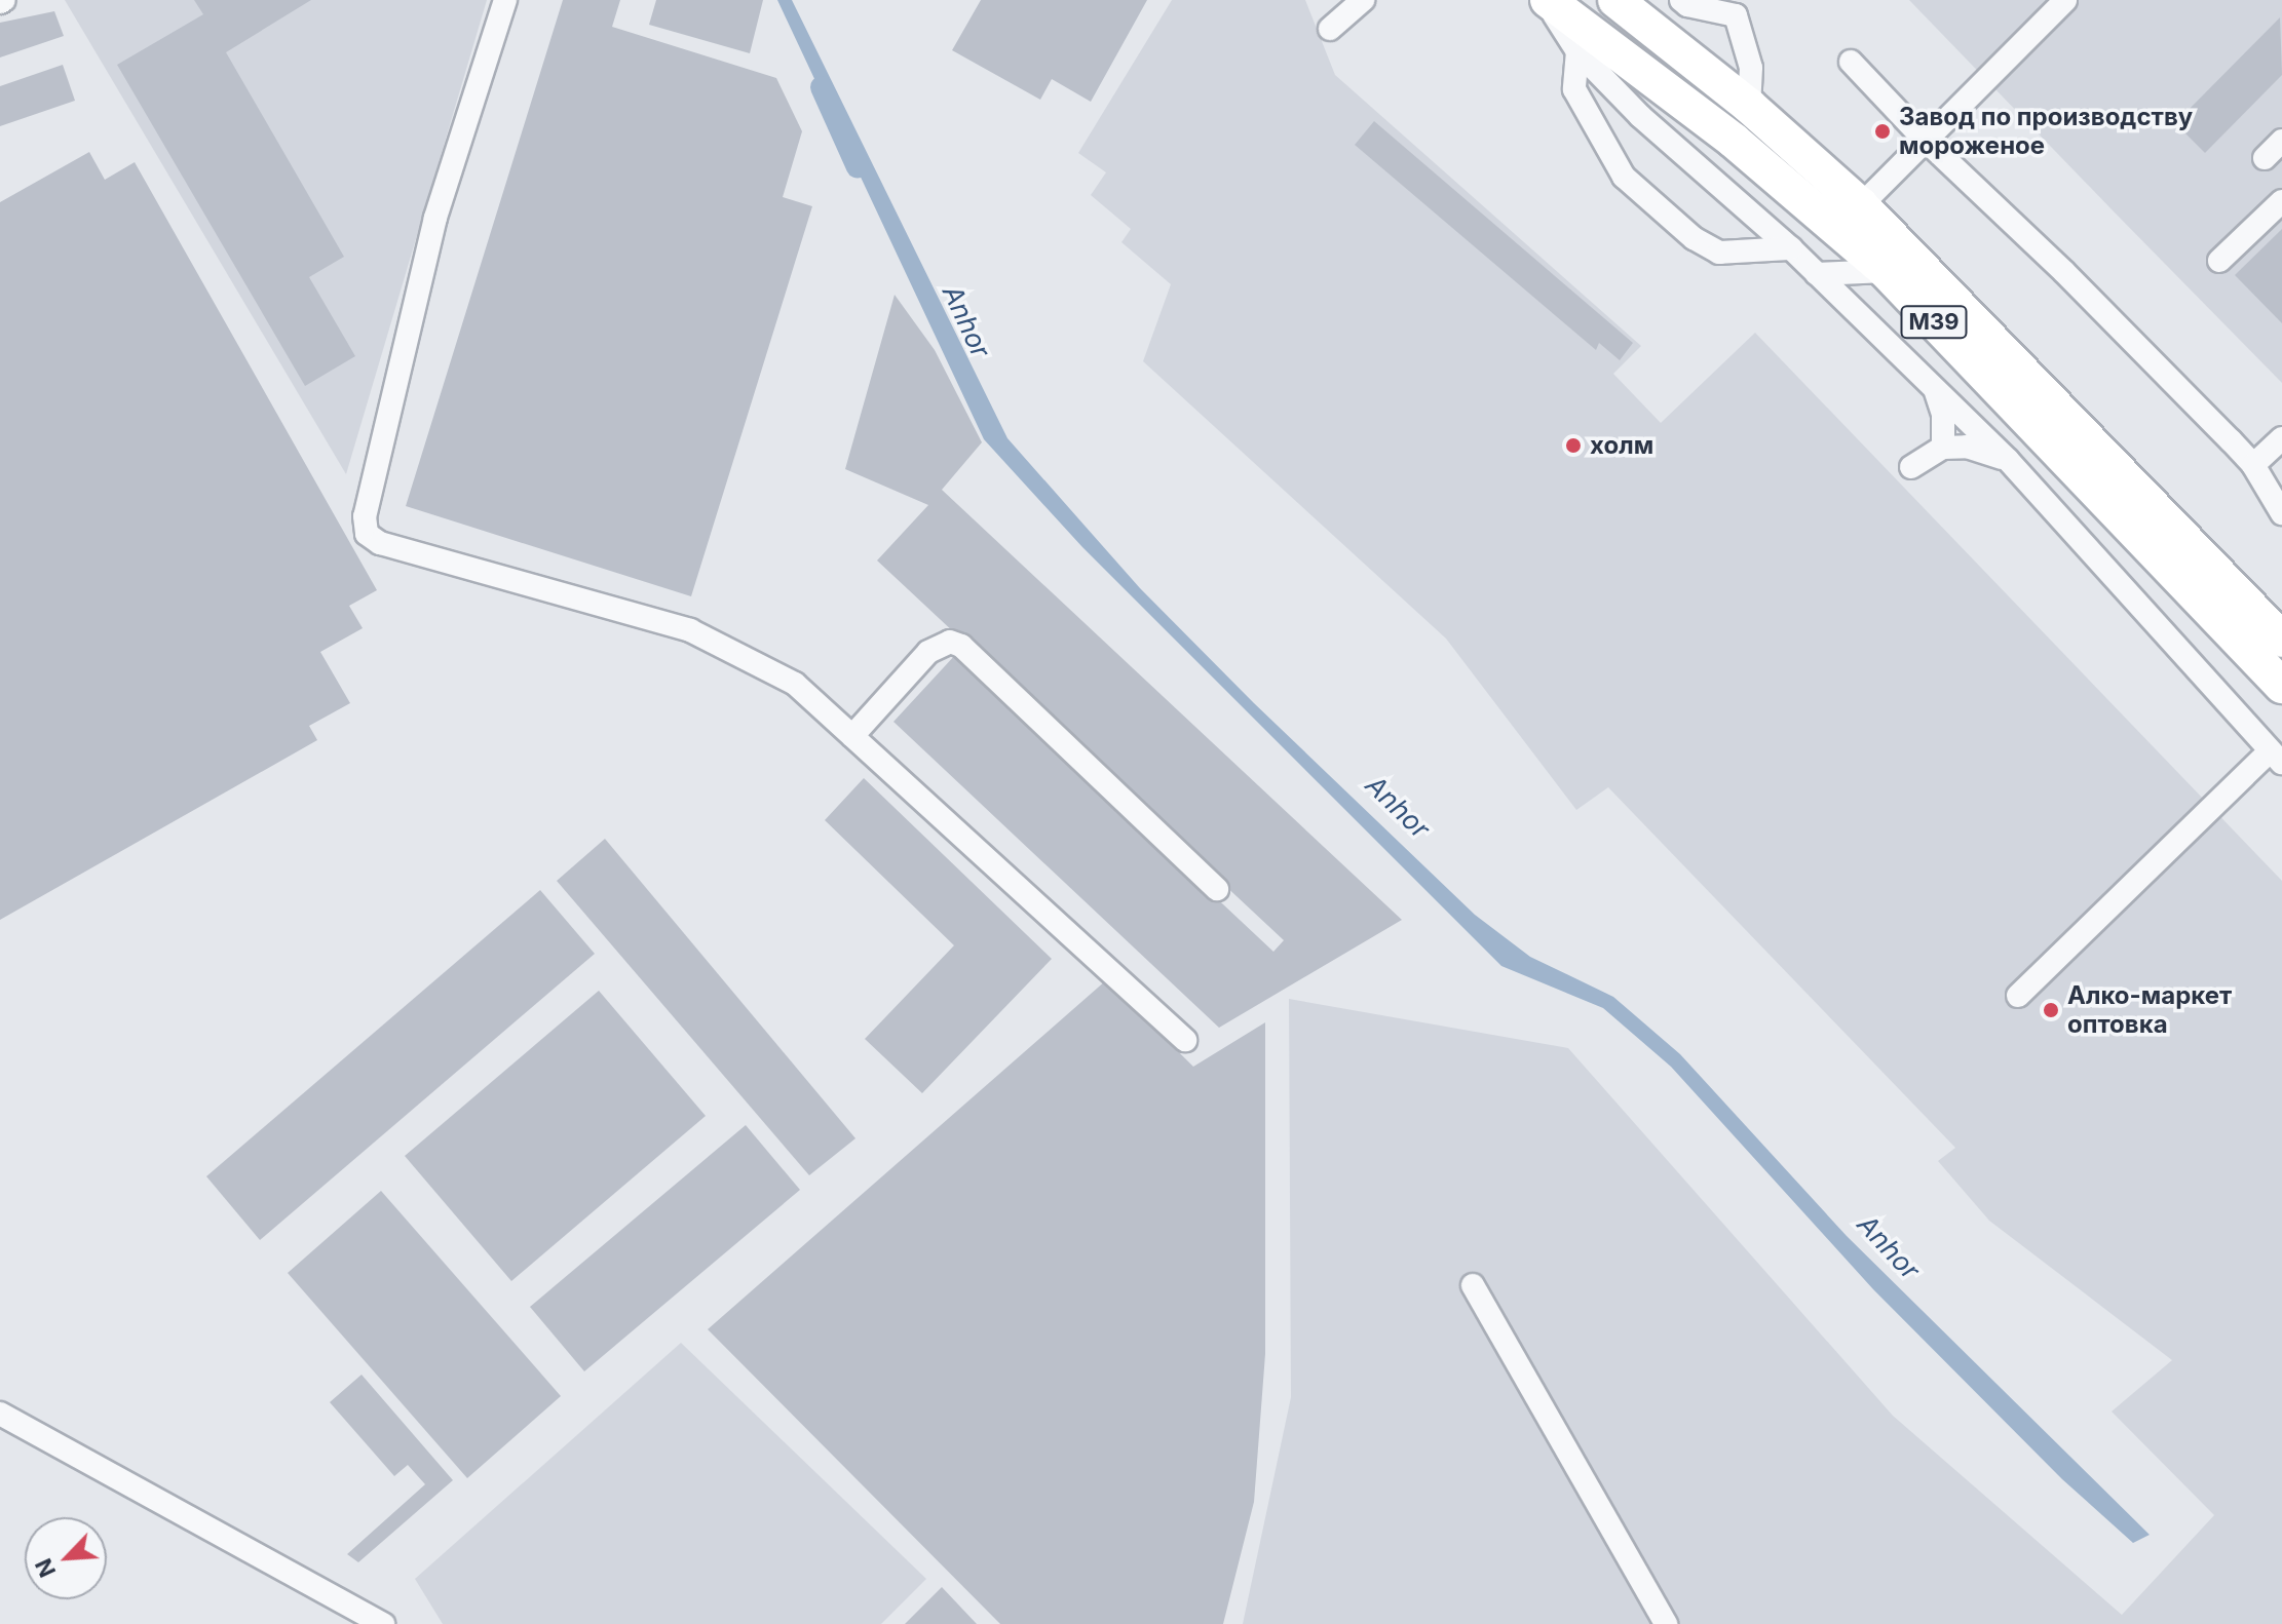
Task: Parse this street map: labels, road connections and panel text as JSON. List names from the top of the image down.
{
  "streets": {
    "highway": ["M39"]
  },
  "water": ["Anhor"],
  "places": ["Завод по производству мороженое", "холм", "Алко-маркет оптовка"],
  "north": "bottom left"
}
